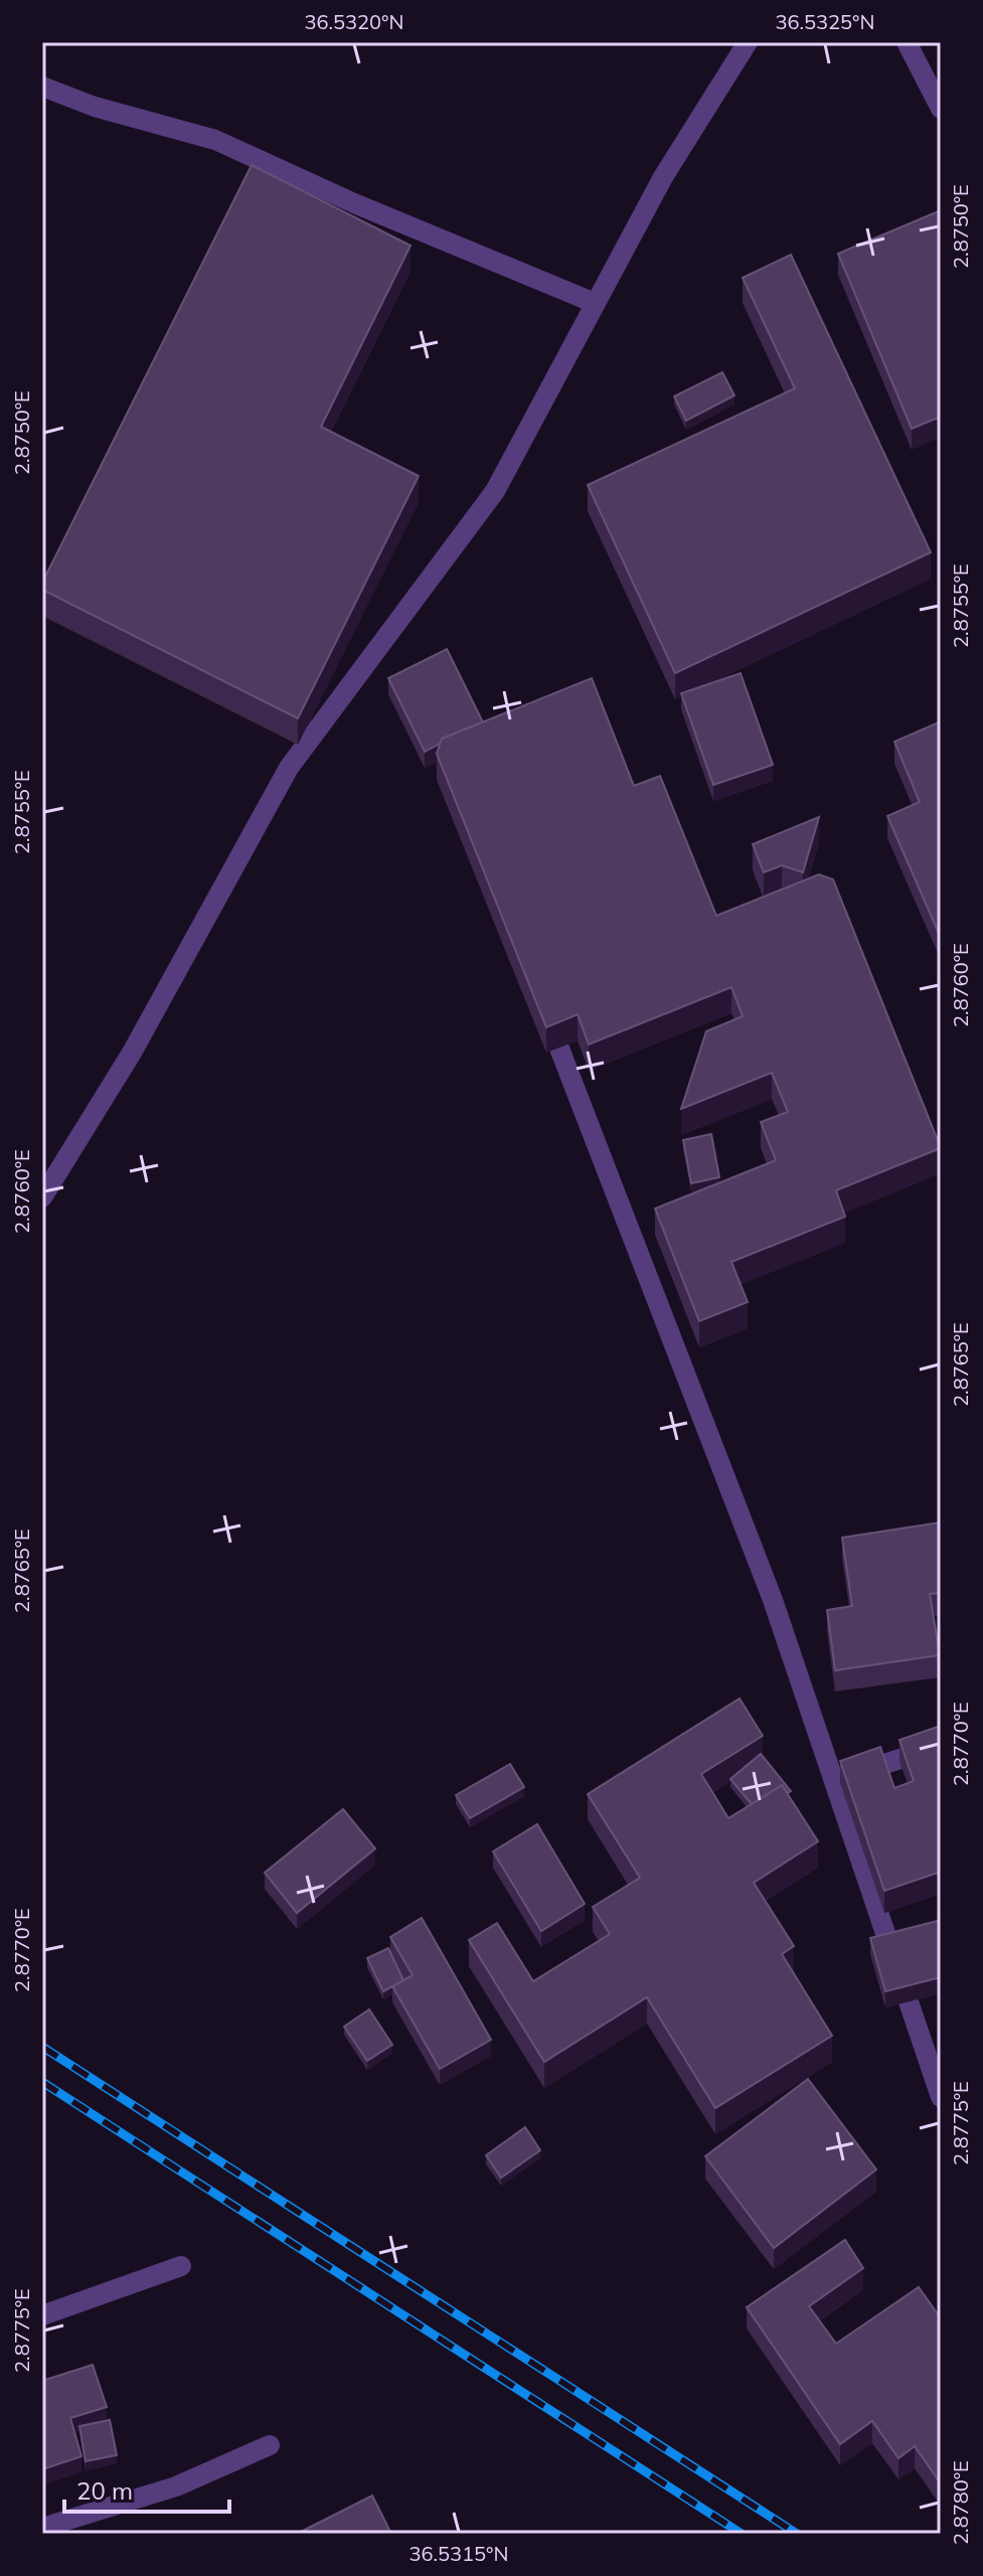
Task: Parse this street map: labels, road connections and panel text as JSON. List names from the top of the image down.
{
  "scale_bar": "20 m",
  "coordinates": [
    "36.5320°N",
    "36.5325°N",
    "2.8750°E",
    "2.8755°E",
    "2.8760°E",
    "2.8765°E",
    "2.8770°E",
    "2.8775°E",
    "2.8780°E",
    "36.5315°N"
  ]
}
